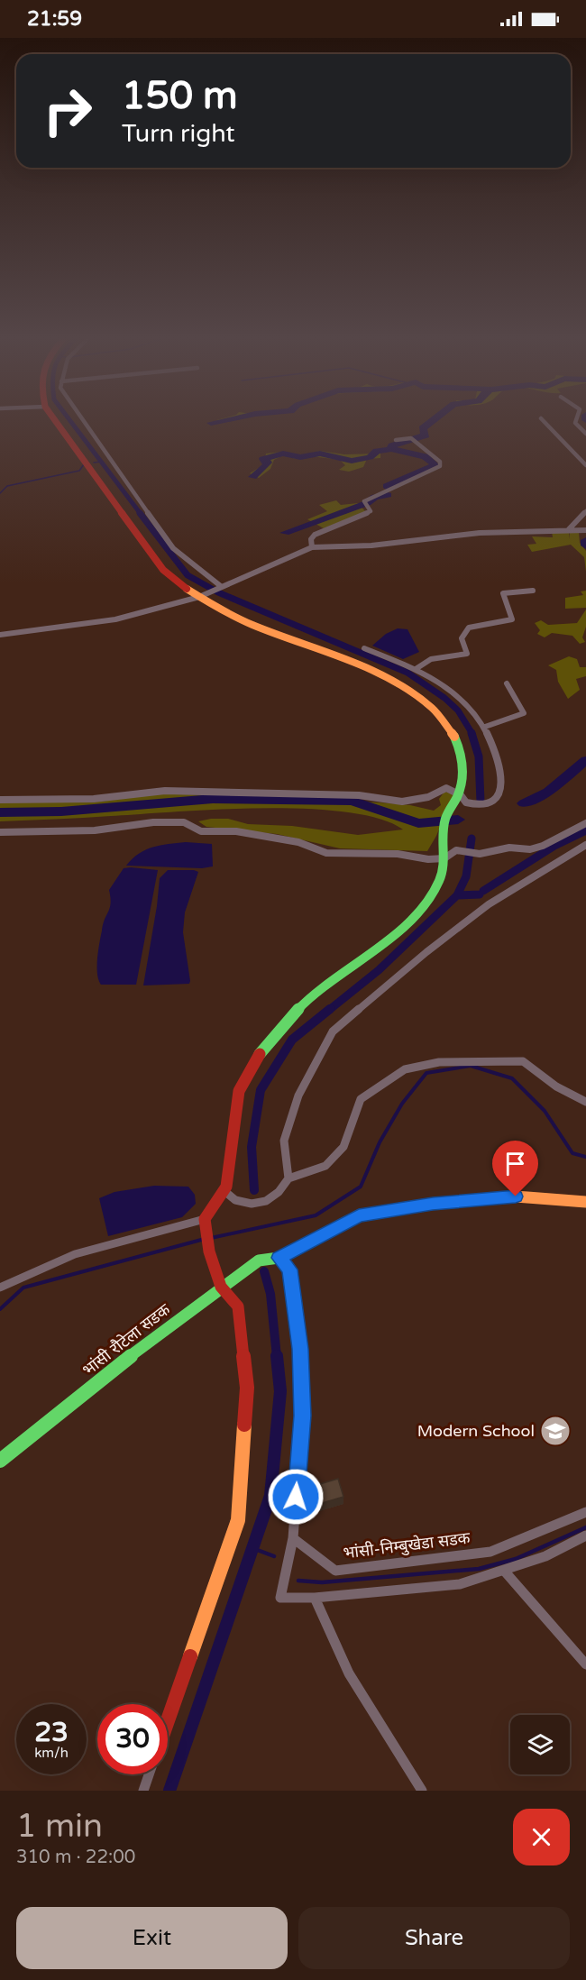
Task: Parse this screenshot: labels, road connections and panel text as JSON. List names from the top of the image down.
{
  "streets": {
    "street": ["भांसी रौटेला सडक", "भांसी-निम्बुखेडा सडक"]
  },
  "places": {
    "school or university": ["Modern School"]
  },
  "page": {
    "status": "21:59",
    "turn": ["150 m", "Turn right"],
    "speed": "23 km/h",
    "limit": "30",
    "heading": ["1 min", "310 m · 22:00"],
    "buttons": ["Exit", "Share"]
  }
}
